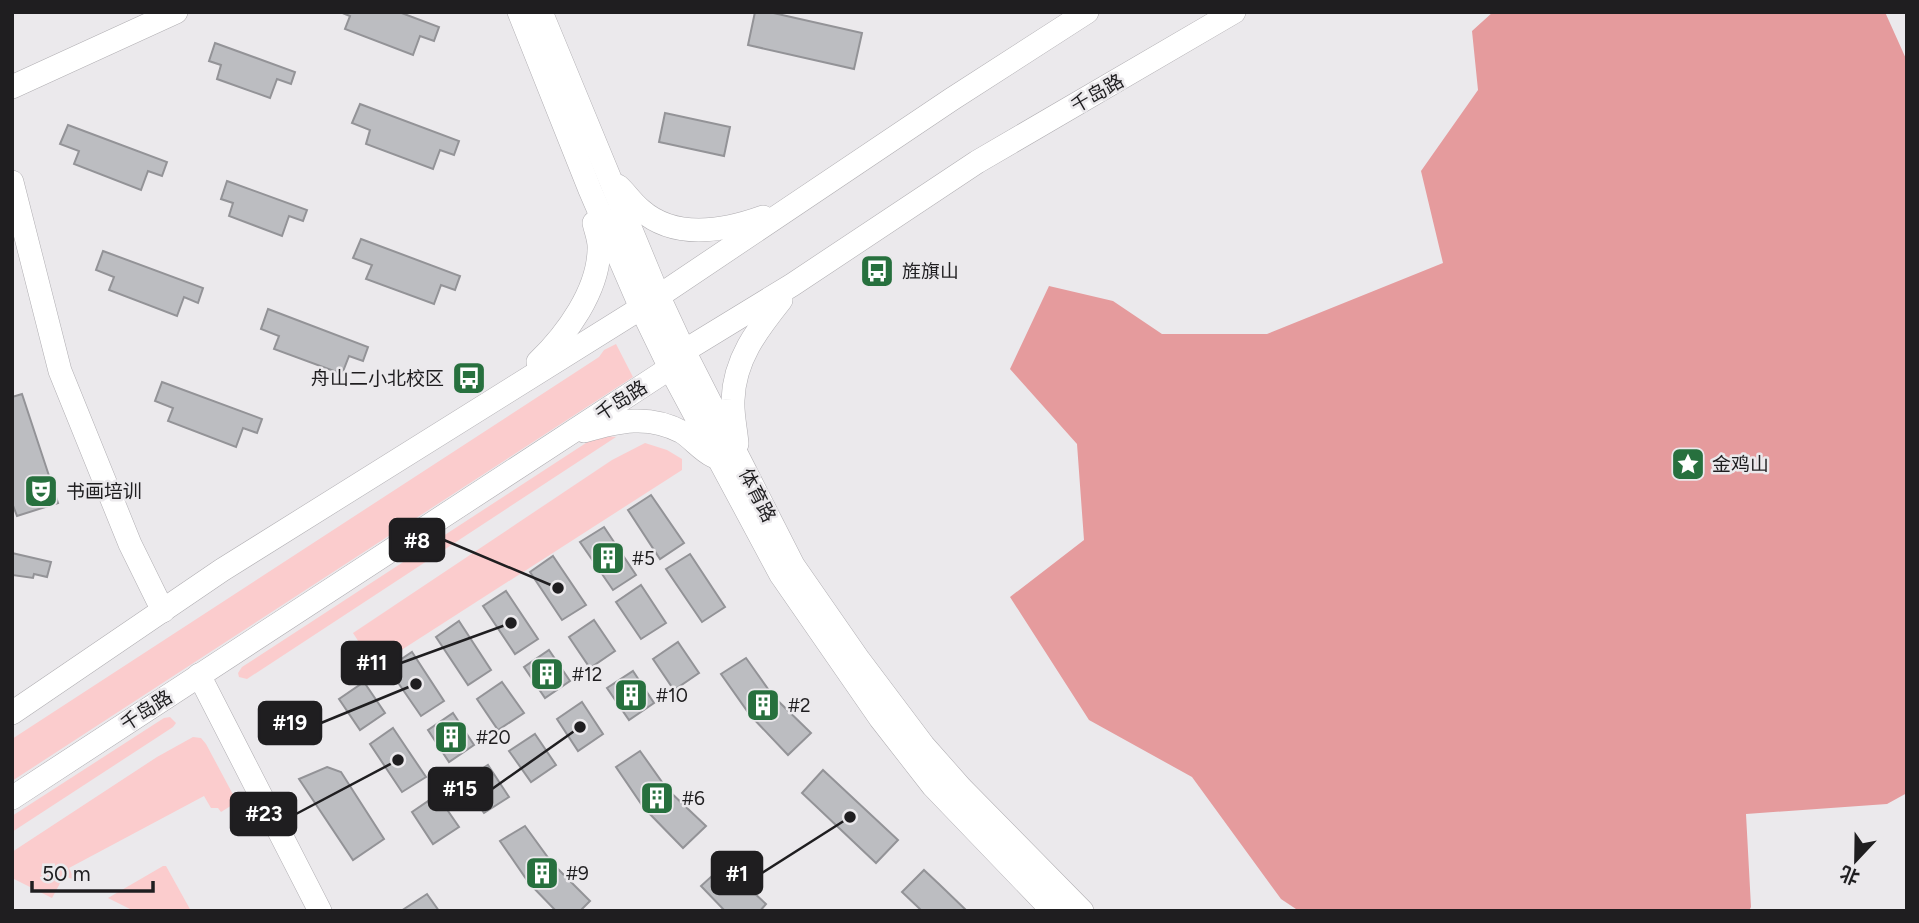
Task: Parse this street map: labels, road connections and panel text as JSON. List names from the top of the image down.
{
  "streets": {
    "street": ["千岛路", "体育路"]
  },
  "crossings": [
    ["千岛路", "体育路"]
  ],
  "places": {
    "bus stop": ["旌旗山", "舟山二小北校区"],
    "place": ["金鸡山"],
    "theatre": ["书画培训"],
    "building": [
      "#5",
      "#12",
      "#10",
      "#2",
      "#20",
      "#6",
      "#9"
    ],
    "other": [
      "#8",
      "#11",
      "#19",
      "#15",
      "#23",
      "#1"
    ]
  },
  "scale_bar": "50 m",
  "north": "bottom"
}
